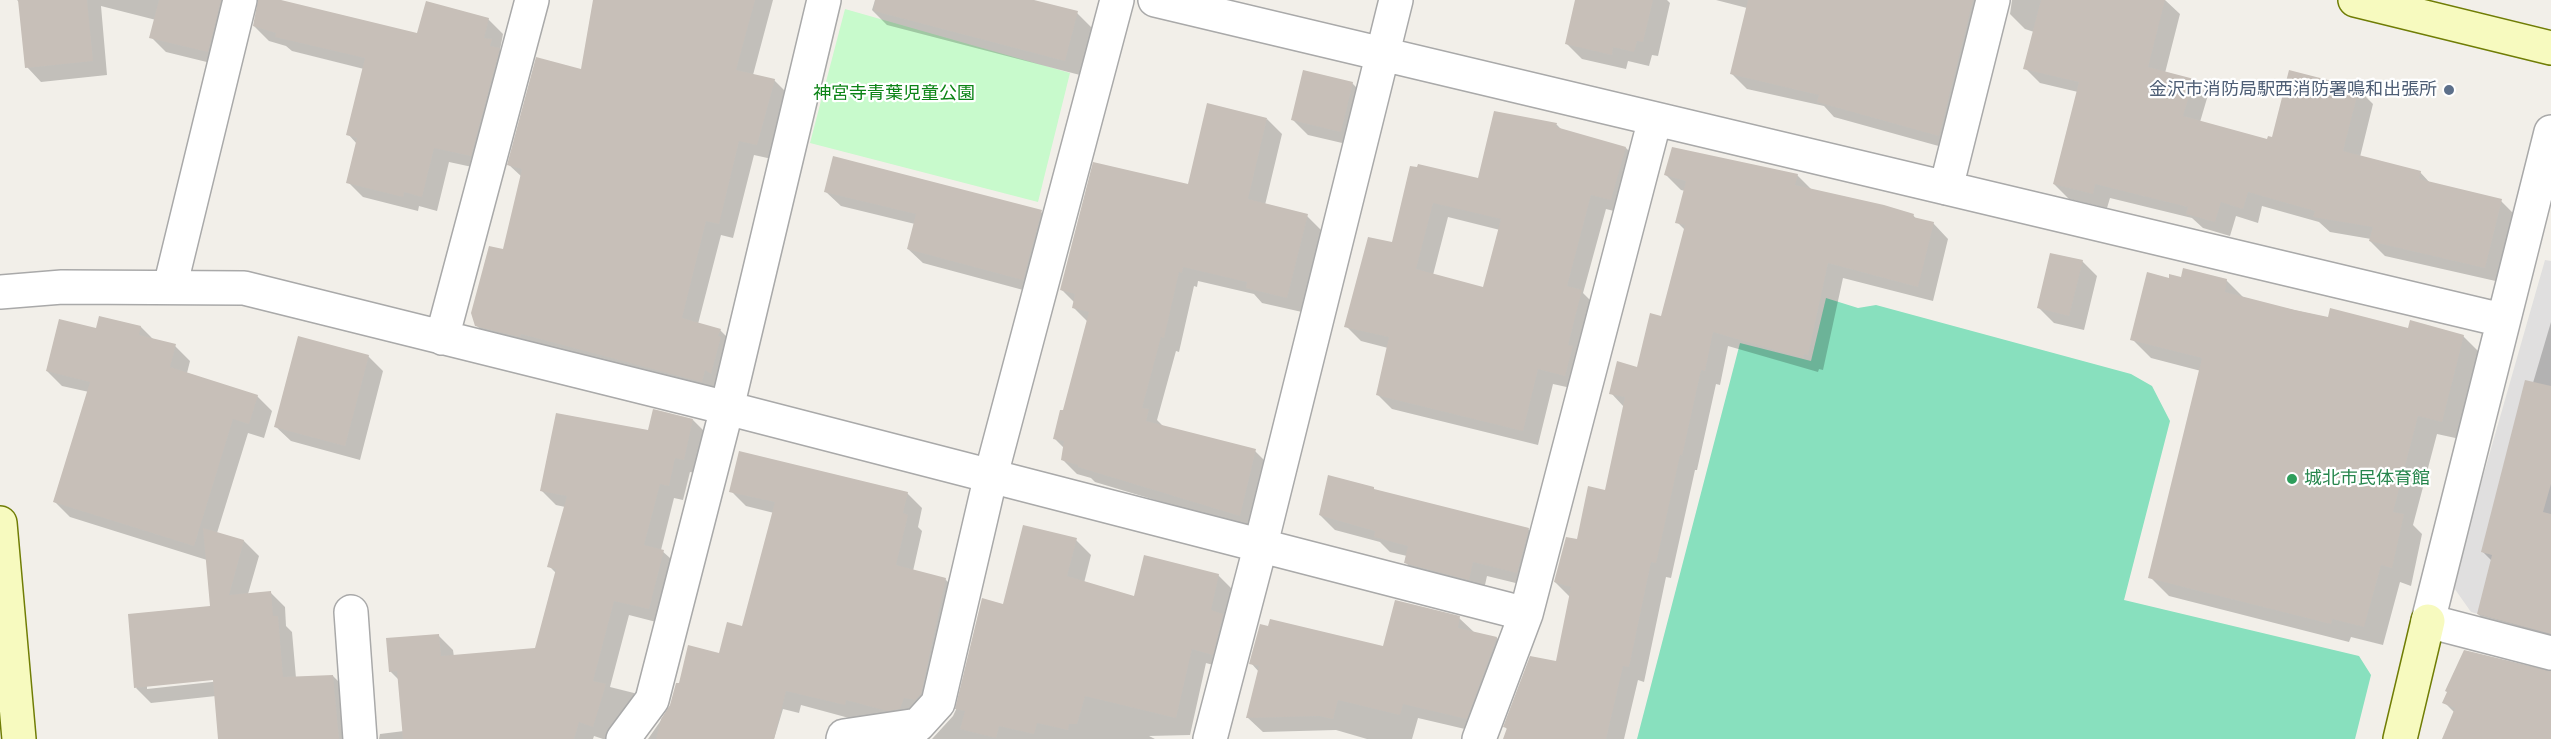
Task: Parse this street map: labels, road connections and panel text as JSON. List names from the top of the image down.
{
  "parks": ["神宮寺青葉児童公園"],
  "places": ["金沢市消防局駅西消防署鳴和出張所", "城北市民体育館"]
}
